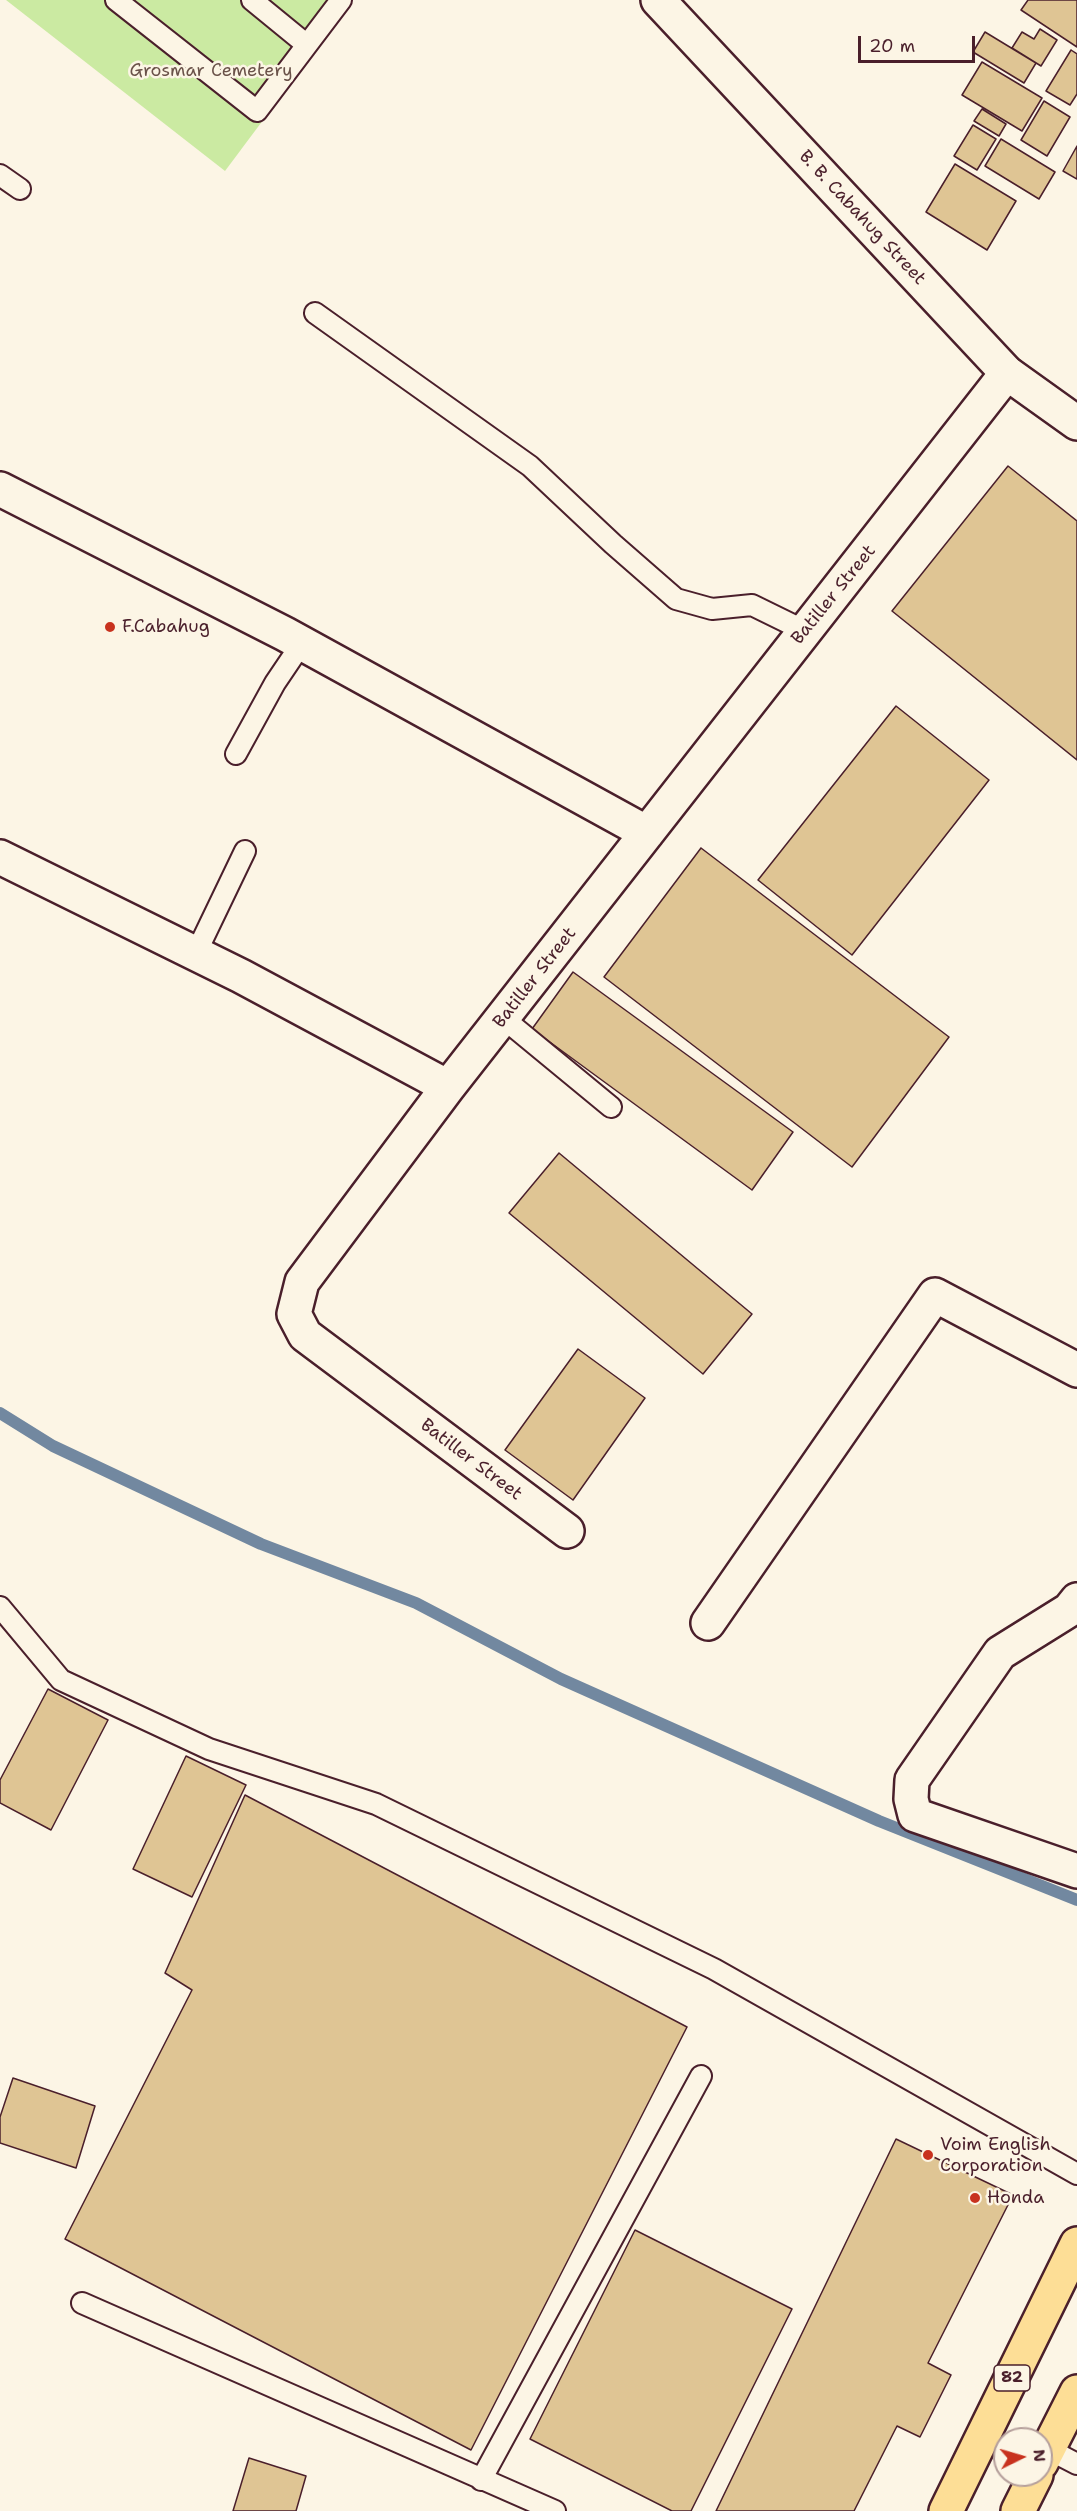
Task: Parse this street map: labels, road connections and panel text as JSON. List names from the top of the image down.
{
  "streets": {
    "main road": ["82"],
    "street": ["B. B. Cabahug Street", "Batiller Street"]
  },
  "crossings": [
    ["B. B. Cabahug Street", "Batiller Street"]
  ],
  "parks": ["Grosmar Cemetery"],
  "places": ["F.Cabahug", "Voim English Corporation", "Honda"],
  "scale_bar": "20 m",
  "north": "right"
}
